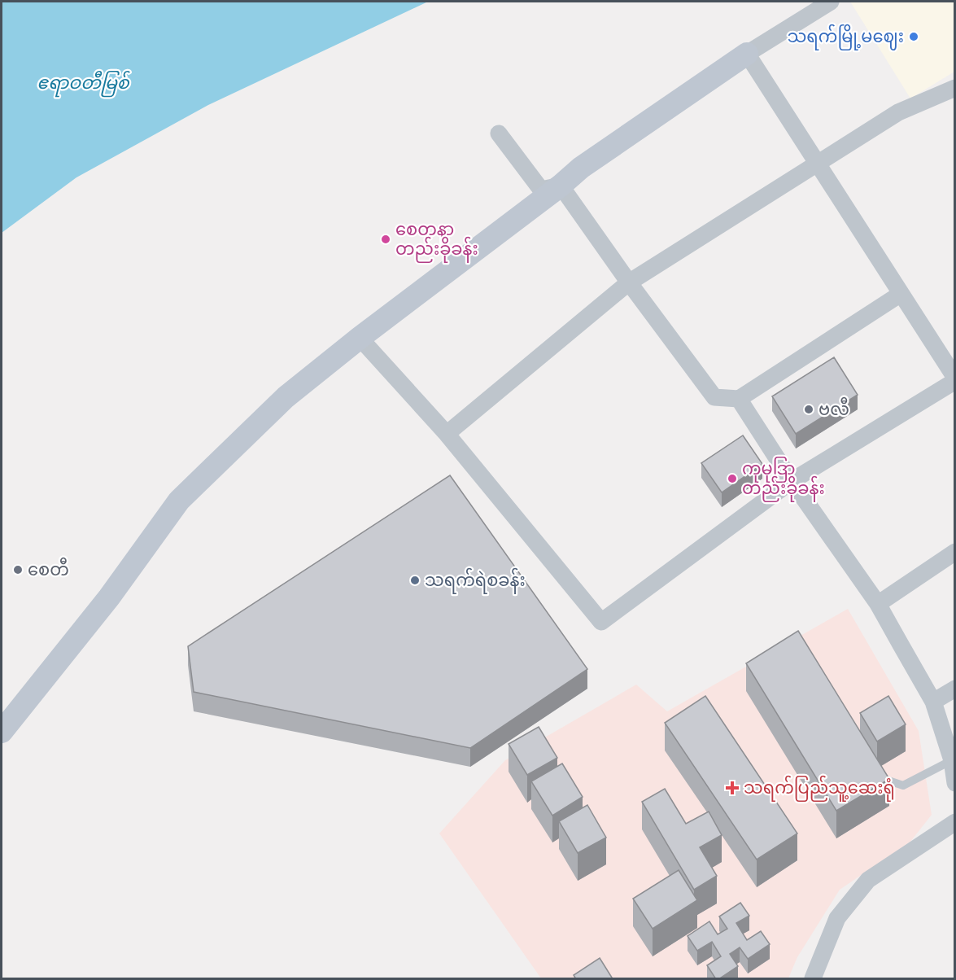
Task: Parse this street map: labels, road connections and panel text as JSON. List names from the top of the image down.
{
  "water": ["ဧရာဝတီမြစ်"],
  "places": {
    "other": [
      "သရက်မြို့မဈေး",
      "စေတနာ တည်းခိုခန်း",
      "ဗလီ",
      "ကုမုဒြာ တည်းခိုခန်း",
      "စေတီ",
      "သရက်ရဲစခန်း"
    ],
    "health": ["သရက်ပြည်သူ့ဆေးရုံ"]
  }
}
